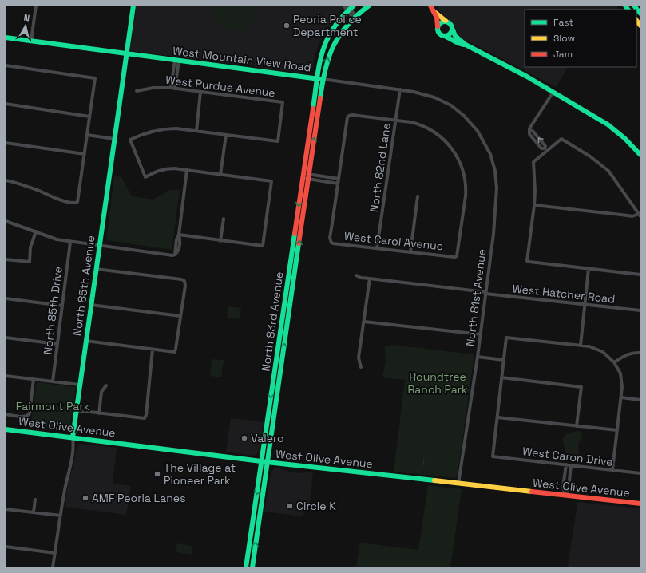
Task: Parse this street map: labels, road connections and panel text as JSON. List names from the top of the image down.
{
  "streets": {
    "main road": [
      "West Mountain View Road",
      "North 85th Avenue",
      "North 83rd Avenue",
      "West Olive Avenue"
    ],
    "street": [
      "West Purdue Avenue",
      "North 82nd Lane",
      "West Carol Avenue",
      "West Hatcher Road",
      "North 81st Avenue",
      "North 85th Drive",
      "West Caron Drive"
    ]
  },
  "crossings": [
    ["West Mountain View Road", "North 82nd Lane"],
    ["West Mountain View Road", "North 85th Avenue"],
    ["West Mountain View Road", "North 81st Avenue"],
    ["West Mountain View Road", "North 83rd Avenue"],
    ["North 82nd Lane", "West Carol Avenue"],
    ["North 85th Avenue", "West Olive Avenue"],
    ["West Hatcher Road", "North 81st Avenue"],
    ["North 81st Avenue", "West Olive Avenue"],
    ["North 83rd Avenue", "West Olive Avenue"]
  ],
  "parks": ["Roundtree Ranch Park", "Fairmont Park"],
  "places": [
    "Peoria Police Department",
    "Valero",
    "The Village at Pioneer Park",
    "AMF Peoria Lanes",
    "Circle K"
  ],
  "legend": ["Fast", "Slow", "Jam"],
  "north": "top"
}
